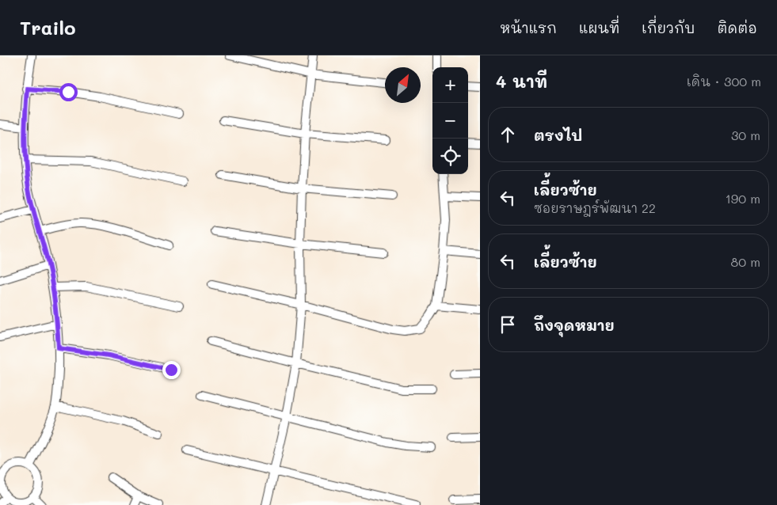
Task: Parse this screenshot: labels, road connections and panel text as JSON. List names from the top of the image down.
{
  "north": "top right",
  "page": {
    "header": "Trailo",
    "nav": [
      "หน้าแรก",
      "แผนที่",
      "เกี่ยวกับ",
      "ติดต่อ"
    ],
    "heading": ["4 นาที", "เดิน · 300 m"],
    "map_buttons": ["+", "−"],
    "list": [
      ["ตรงไป", "30 m"],
      ["เลี้ยวซ้าย", "ซอยราษฎร์พัฒนา 22", "190 m"],
      ["เลี้ยวซ้าย", "80 m"],
      "ถึงจุดหมาย"
    ]
  }
}
